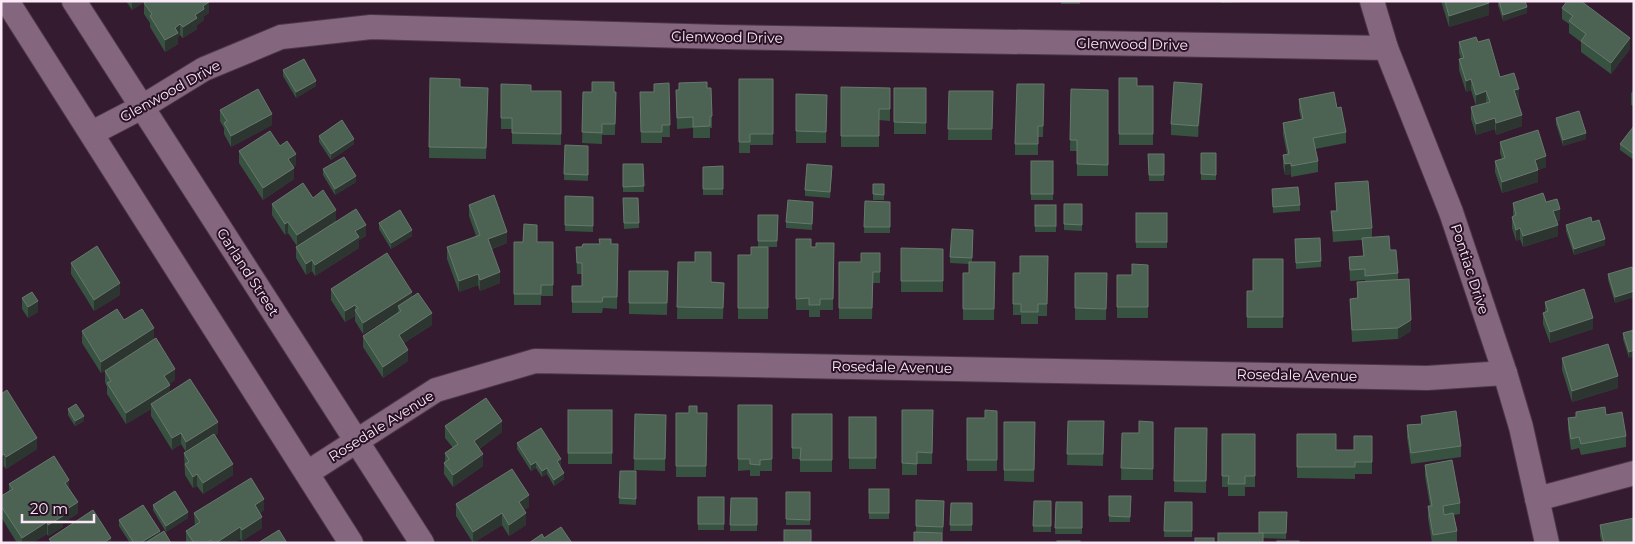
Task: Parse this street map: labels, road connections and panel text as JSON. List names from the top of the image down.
{
  "streets": {
    "street": [
      "Glenwood Drive",
      "Pontiac Drive",
      "Garland Street",
      "Rosedale Avenue"
    ]
  },
  "crossings": [
    ["Glenwood Drive", "Pontiac Drive"],
    ["Glenwood Drive", "Garland Street"],
    ["Pontiac Drive", "Rosedale Avenue"],
    ["Garland Street", "Rosedale Avenue"]
  ],
  "scale_bar": "20 m"
}
